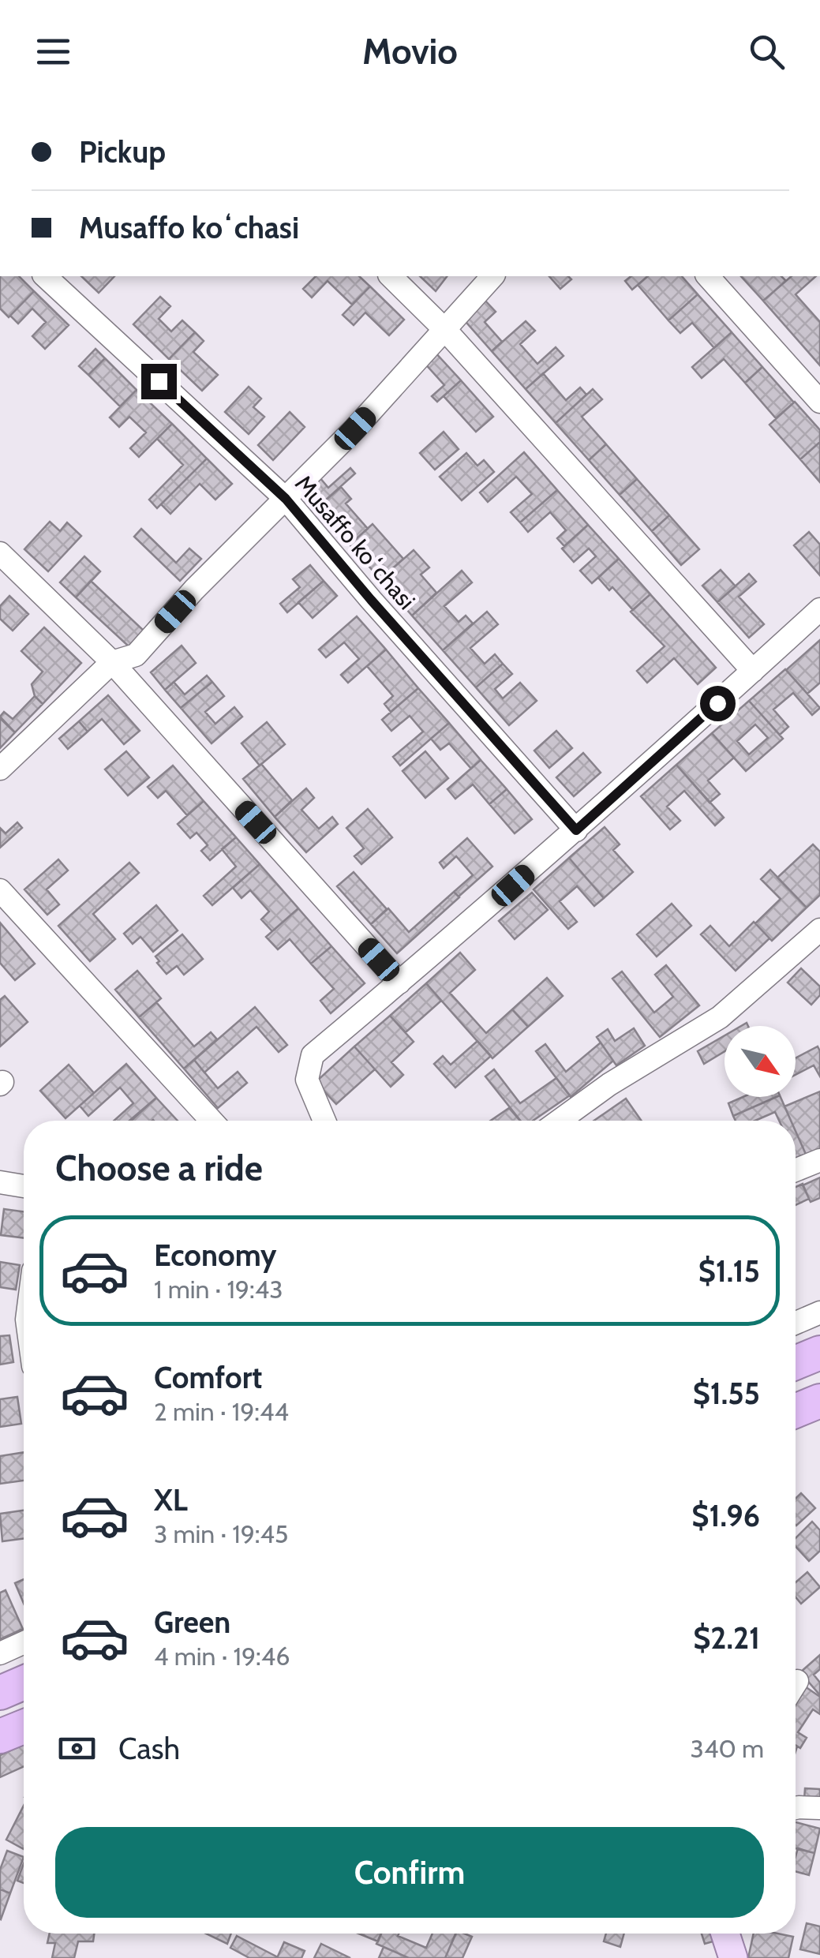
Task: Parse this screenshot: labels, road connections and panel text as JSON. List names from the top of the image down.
{
  "streets": {
    "street": ["Musaffo koʻchasi"]
  },
  "north": "bottom right",
  "page": {
    "header": "Movio",
    "banner": ["Pickup", "Musaffo koʻchasi"],
    "heading": "Choose a ride",
    "list": [
      {
        "name": "Economy",
        "note": "1 min · 19:43",
        "value": "$1.15"
      },
      {
        "name": "Comfort",
        "note": "2 min · 19:44",
        "value": "$1.55"
      },
      {
        "name": "XL",
        "note": "3 min · 19:45",
        "value": "$1.96"
      },
      {
        "name": "Green",
        "note": "4 min · 19:46",
        "value": "$2.21"
      }
    ],
    "pay": ["Cash", "340 m"],
    "buttons": "Confirm"
  }
}
